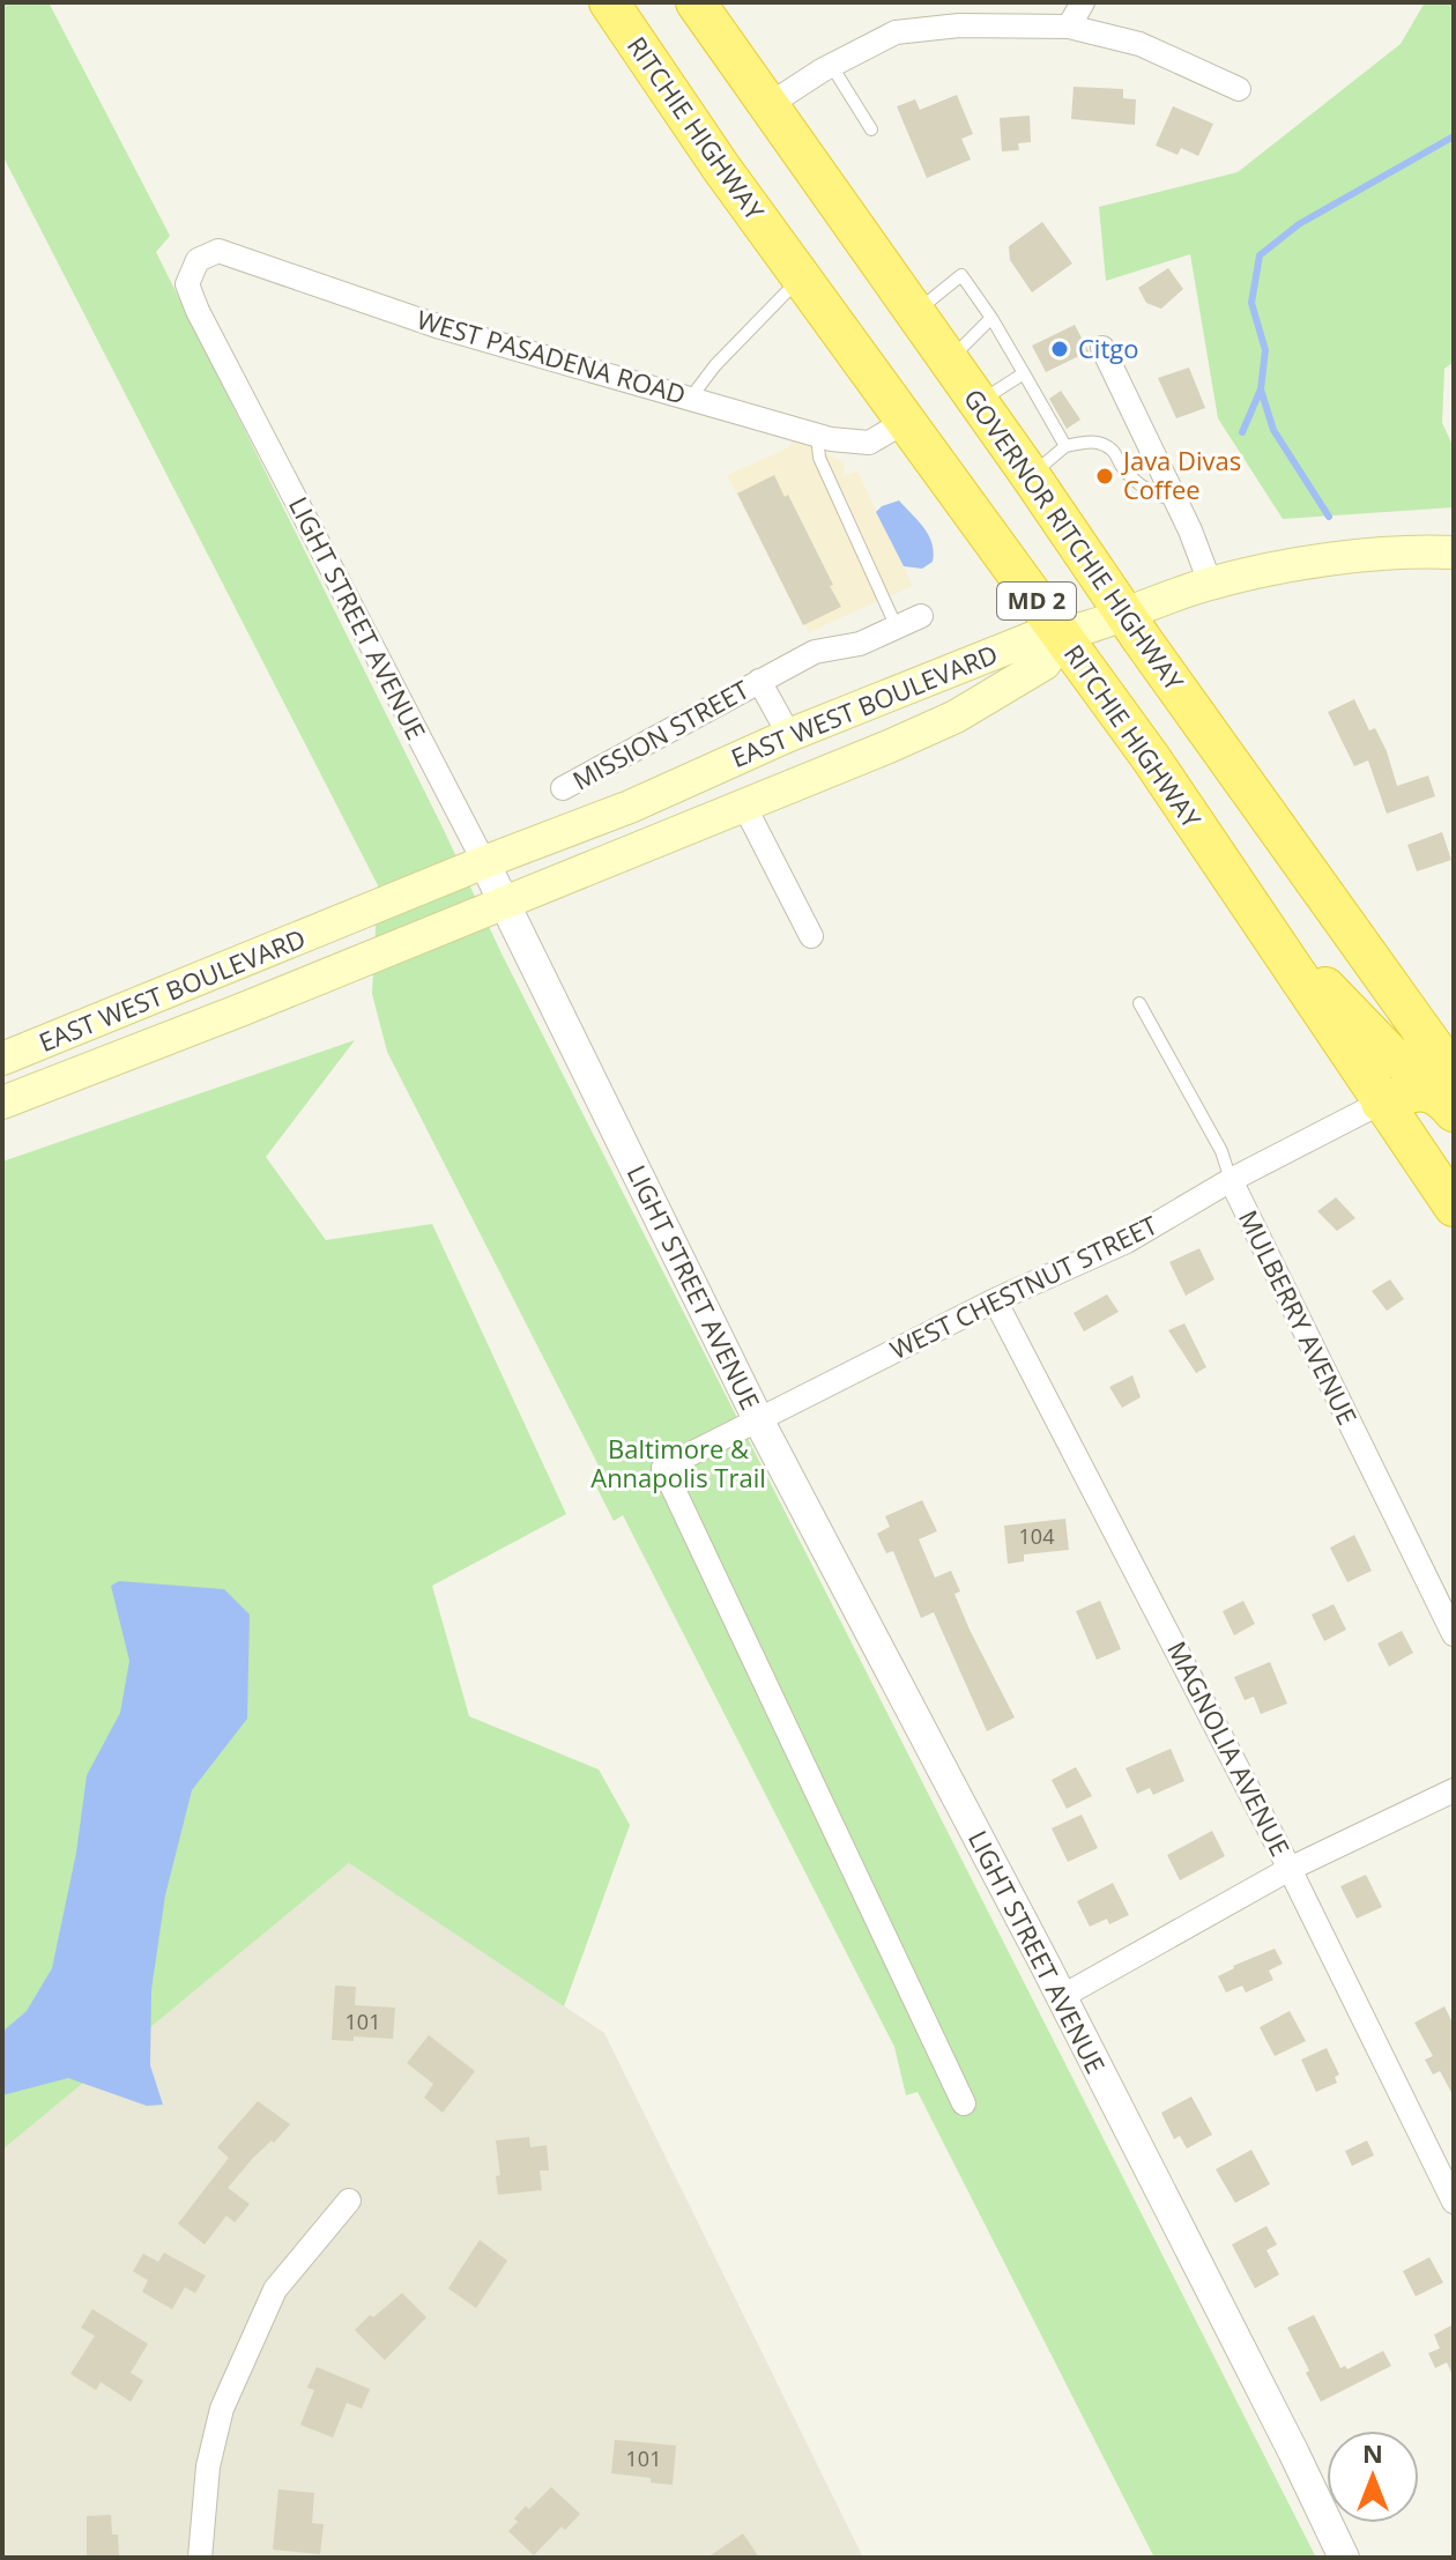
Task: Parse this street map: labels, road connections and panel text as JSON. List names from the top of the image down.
{
  "streets": {
    "highway": ["RITCHIE HIGHWAY", "GOVERNOR RITCHIE HIGHWAY", "MD 2"],
    "main road": ["EAST WEST BOULEVARD"],
    "street": [
      "WEST PASADENA ROAD",
      "LIGHT STREET AVENUE",
      "MISSION STREET",
      "WEST CHESTNUT STREET",
      "MULBERRY AVENUE",
      "MAGNOLIA AVENUE"
    ]
  },
  "crossings": [
    ["RITCHIE HIGHWAY", "WEST PASADENA ROAD"],
    ["RITCHIE HIGHWAY", "EAST WEST BOULEVARD"],
    ["RITCHIE HIGHWAY", "WEST CHESTNUT STREET"],
    ["WEST PASADENA ROAD", "LIGHT STREET AVENUE"],
    ["LIGHT STREET AVENUE", "EAST WEST BOULEVARD"],
    ["LIGHT STREET AVENUE", "WEST CHESTNUT STREET"],
    ["EAST WEST BOULEVARD", "MISSION STREET"],
    ["WEST CHESTNUT STREET", "MULBERRY AVENUE"],
    ["WEST CHESTNUT STREET", "MAGNOLIA AVENUE"]
  ],
  "parks": ["Baltimore & Annapolis Trail"],
  "places": ["Citgo", "Java Divas Coffee"],
  "house_numbers": ["104", "101", "101"],
  "north": "top"
}
